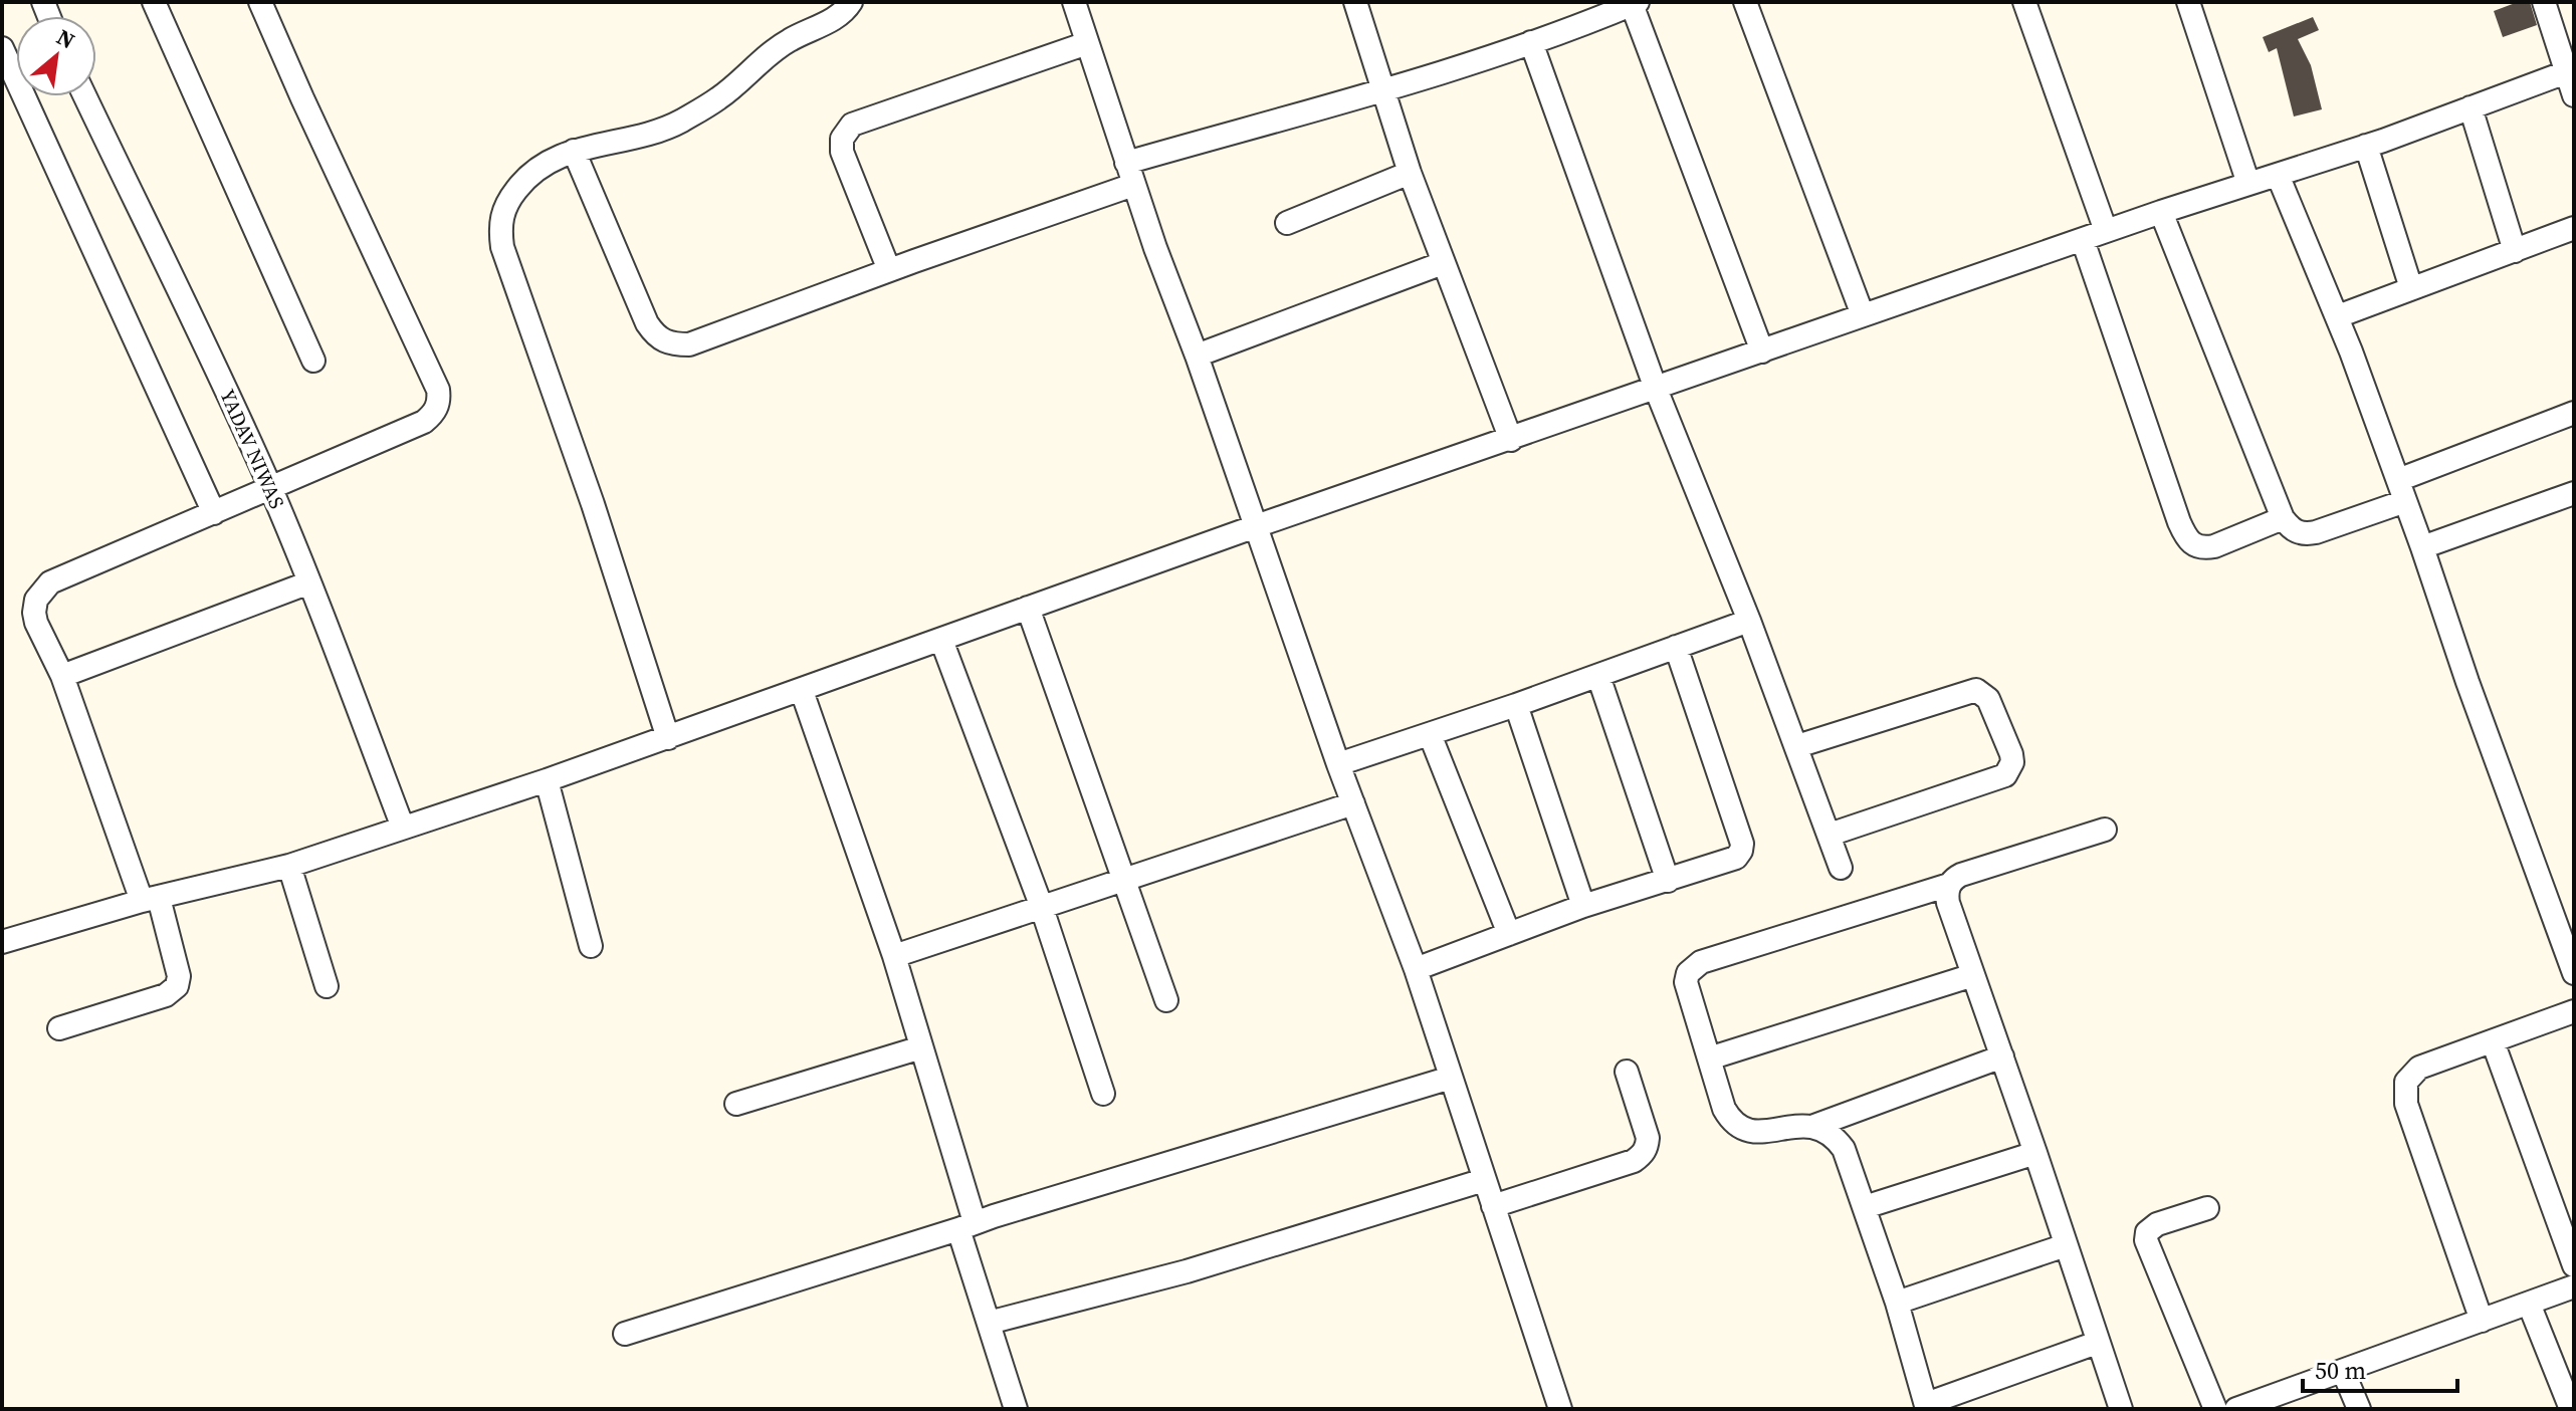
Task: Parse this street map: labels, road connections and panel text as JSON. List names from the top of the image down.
{
  "streets": {
    "street": ["YADAV NIWAS"]
  },
  "scale_bar": "50 m",
  "north": "top right"
}
